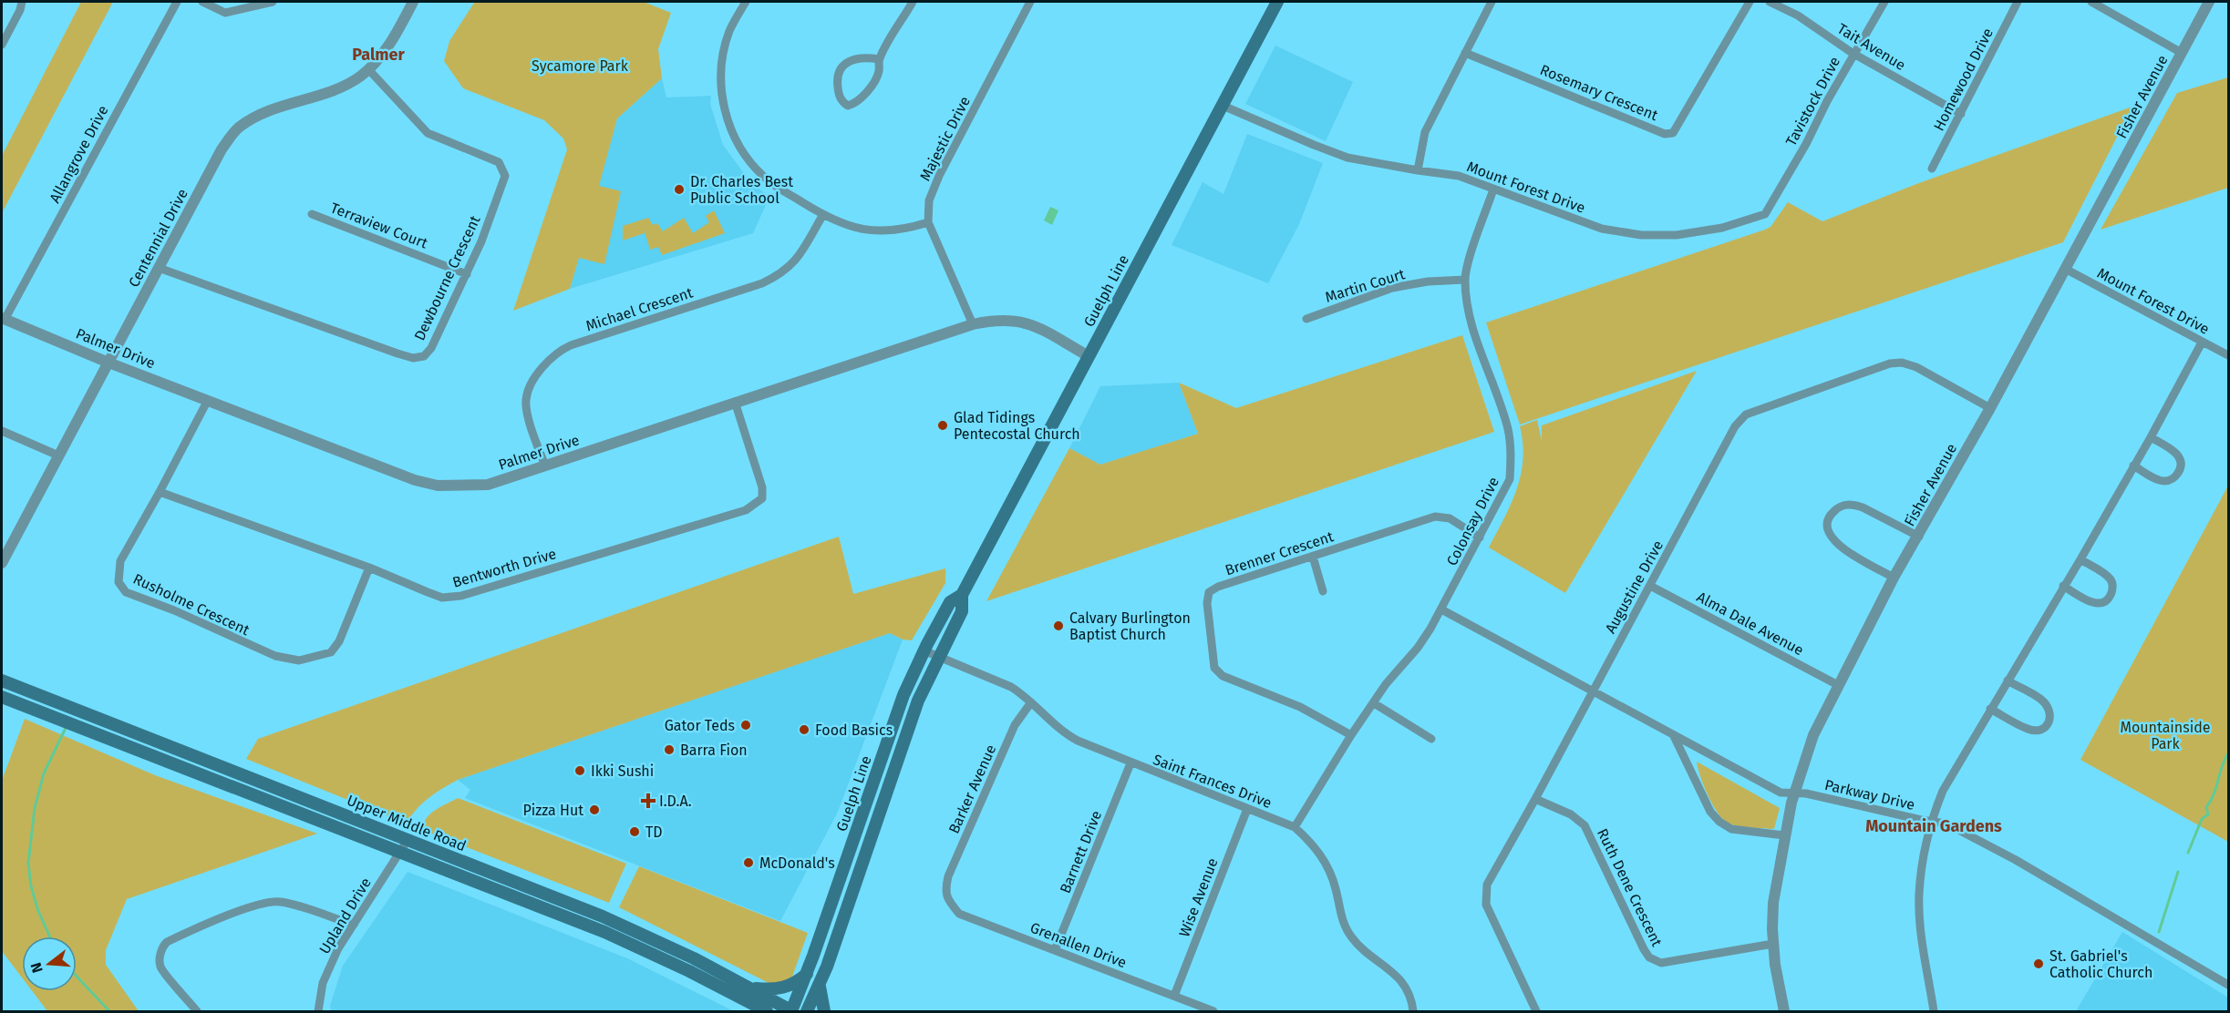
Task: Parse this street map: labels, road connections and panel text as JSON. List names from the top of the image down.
{
  "streets": {
    "main road": ["Guelph Line", "Upper Middle Road"],
    "street": [
      "Tait Avenue",
      "Homewood Drive",
      "Rosemary Crescent",
      "Fisher Avenue",
      "Tavistock Drive",
      "Majestic Drive",
      "Allangrove Drive",
      "Mount Forest Drive",
      "Terraview Court",
      "Centennial Drive",
      "Dewbourne Crescent",
      "Martin Court",
      "Michael Crescent",
      "Palmer Drive",
      "Colonsay Drive",
      "Brenner Crescent",
      "Bentworth Drive",
      "Augustine Drive",
      "Rusholme Crescent",
      "Alma Dale Avenue",
      "Saint Frances Drive",
      "Barker Avenue",
      "Parkway Drive",
      "Barnett Drive",
      "Ruth Dene Crescent",
      "Wise Avenue",
      "Upland Drive",
      "Grenallen Drive"
    ]
  },
  "crossings": [
    ["Tait Avenue", "Homewood Drive"],
    ["Tait Avenue", "Tavistock Drive"],
    ["Fisher Avenue", "Mount Forest Drive"],
    ["Fisher Avenue", "Augustine Drive"],
    ["Fisher Avenue", "Alma Dale Avenue"],
    ["Fisher Avenue", "Parkway Drive"],
    ["Fisher Avenue", "Ruth Dene Crescent"],
    ["Tavistock Drive", "Mount Forest Drive"],
    ["Majestic Drive", "Palmer Drive"],
    ["Allangrove Drive", "Palmer Drive"],
    ["Mount Forest Drive", "Guelph Line"],
    ["Mount Forest Drive", "Colonsay Drive"],
    ["Terraview Court", "Dewbourne Crescent"],
    ["Centennial Drive", "Dewbourne Crescent"],
    ["Centennial Drive", "Palmer Drive"],
    ["Martin Court", "Colonsay Drive"],
    ["Guelph Line", "Palmer Drive"],
    ["Guelph Line", "Saint Frances Drive"],
    ["Guelph Line", "Upper Middle Road"],
    ["Michael Crescent", "Palmer Drive"],
    ["Palmer Drive", "Bentworth Drive"],
    ["Palmer Drive", "Rusholme Crescent"],
    ["Colonsay Drive", "Brenner Crescent"],
    ["Colonsay Drive", "Saint Frances Drive"],
    ["Colonsay Drive", "Parkway Drive"],
    ["Bentworth Drive", "Rusholme Crescent"],
    ["Augustine Drive", "Alma Dale Avenue"],
    ["Augustine Drive", "Parkway Drive"],
    ["Augustine Drive", "Ruth Dene Crescent"],
    ["Saint Frances Drive", "Barker Avenue"],
    ["Saint Frances Drive", "Barnett Drive"],
    ["Saint Frances Drive", "Wise Avenue"],
    ["Barker Avenue", "Grenallen Drive"],
    ["Upper Middle Road", "Upland Drive"],
    ["Barnett Drive", "Grenallen Drive"],
    ["Wise Avenue", "Grenallen Drive"]
  ],
  "districts": ["Palmer", "Mountain Gardens"],
  "parks": ["Sycamore Park", "Mountainside Park"],
  "places": {
    "other": [
      "Dr. Charles Best Public School",
      "Glad Tidings Pentecostal Church",
      "Calvary Burlington Baptist Church",
      "Gator Teds",
      "Food Basics",
      "Barra Fion",
      "Ikki Sushi",
      "Pizza Hut",
      "TD",
      "McDonald's",
      "St. Gabriel's Catholic Church"
    ],
    "health": ["I.D.A."]
  },
  "north": "left"
}
